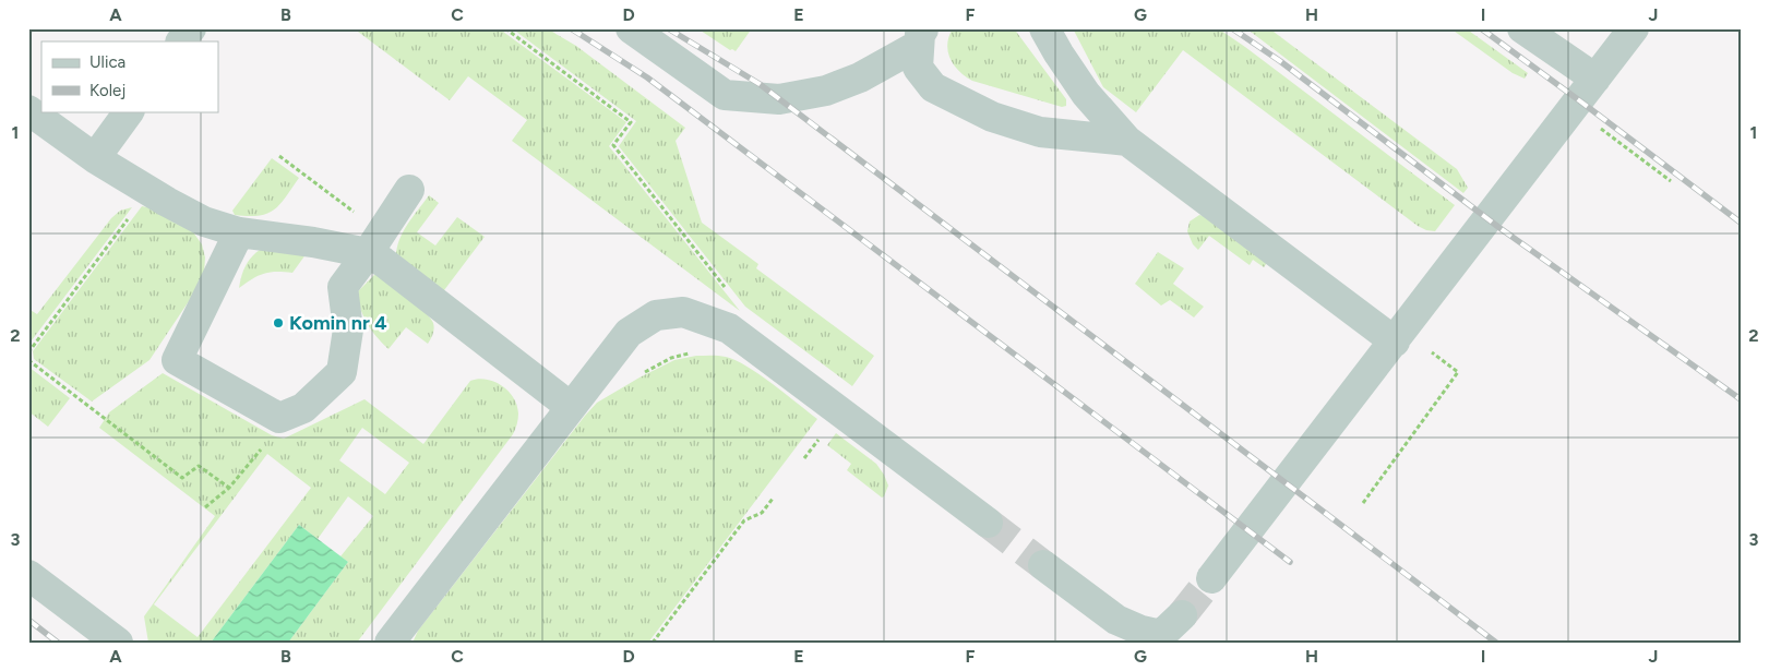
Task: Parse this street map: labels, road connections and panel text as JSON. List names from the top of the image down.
{
  "places": ["Komin nr 4"],
  "legend": ["Ulica", "Kolej"],
  "grid": {
    "columns": [
      "A",
      "B",
      "C",
      "D",
      "E",
      "F",
      "G",
      "H",
      "I",
      "J"
    ],
    "rows": ["1", "2", "3"]
  }
}
